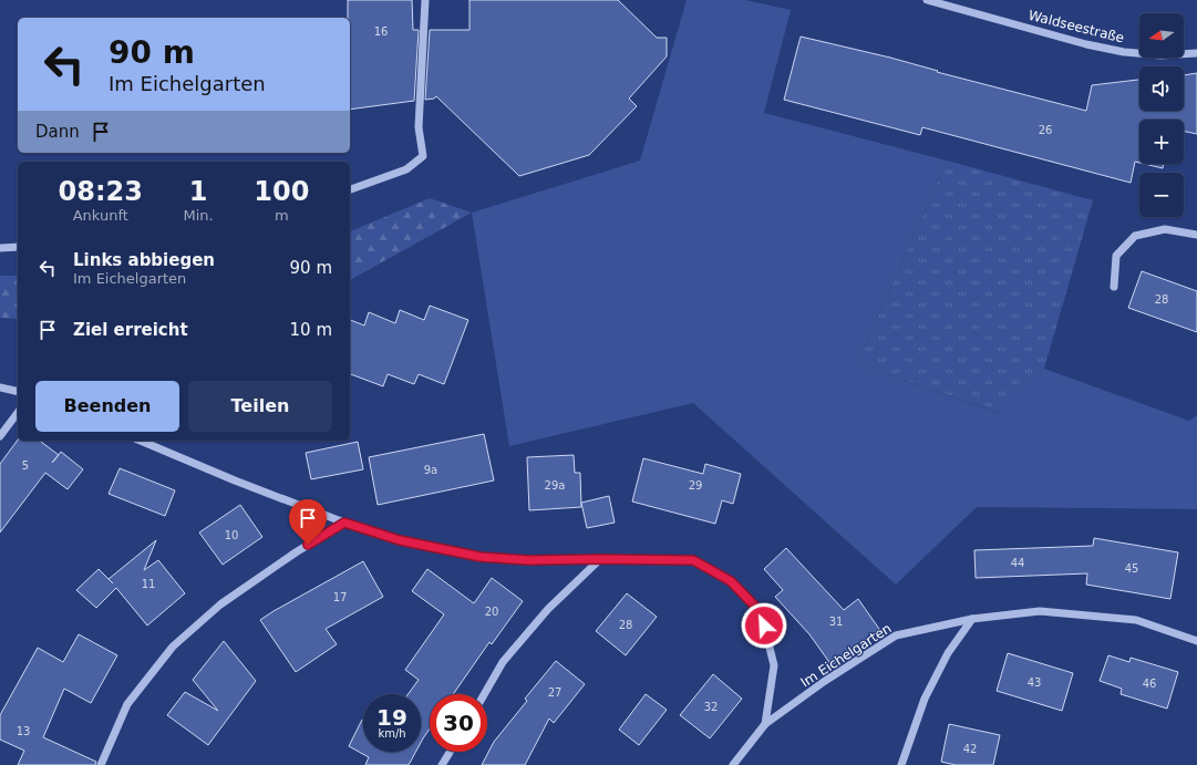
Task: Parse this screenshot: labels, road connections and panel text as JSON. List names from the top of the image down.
{
  "streets": {
    "street": ["Waldseestraße", "Im Eichelgarten"]
  },
  "house_numbers": [
    "16",
    "26",
    "28",
    "5",
    "9a",
    "29a",
    "29",
    "10",
    "44",
    "45",
    "11",
    "17",
    "20",
    "31",
    "28",
    "43",
    "46",
    "27",
    "32",
    "13",
    "42"
  ],
  "north": "left",
  "page": {
    "map_buttons": ["+", "−"],
    "turn": ["90 m", "Im Eichelgarten"],
    "then": "Dann",
    "eta": [
      "08:23",
      "Ankunft",
      "1",
      "Min.",
      "100",
      "m"
    ],
    "list": [
      {
        "name": "Links abbiegen",
        "note": "Im Eichelgarten",
        "value": "90 m"
      },
      {
        "name": "Ziel erreicht",
        "value": "10 m"
      }
    ],
    "buttons": ["Beenden", "Teilen"],
    "speed": "19 km/h",
    "limit": "30"
  }
}
